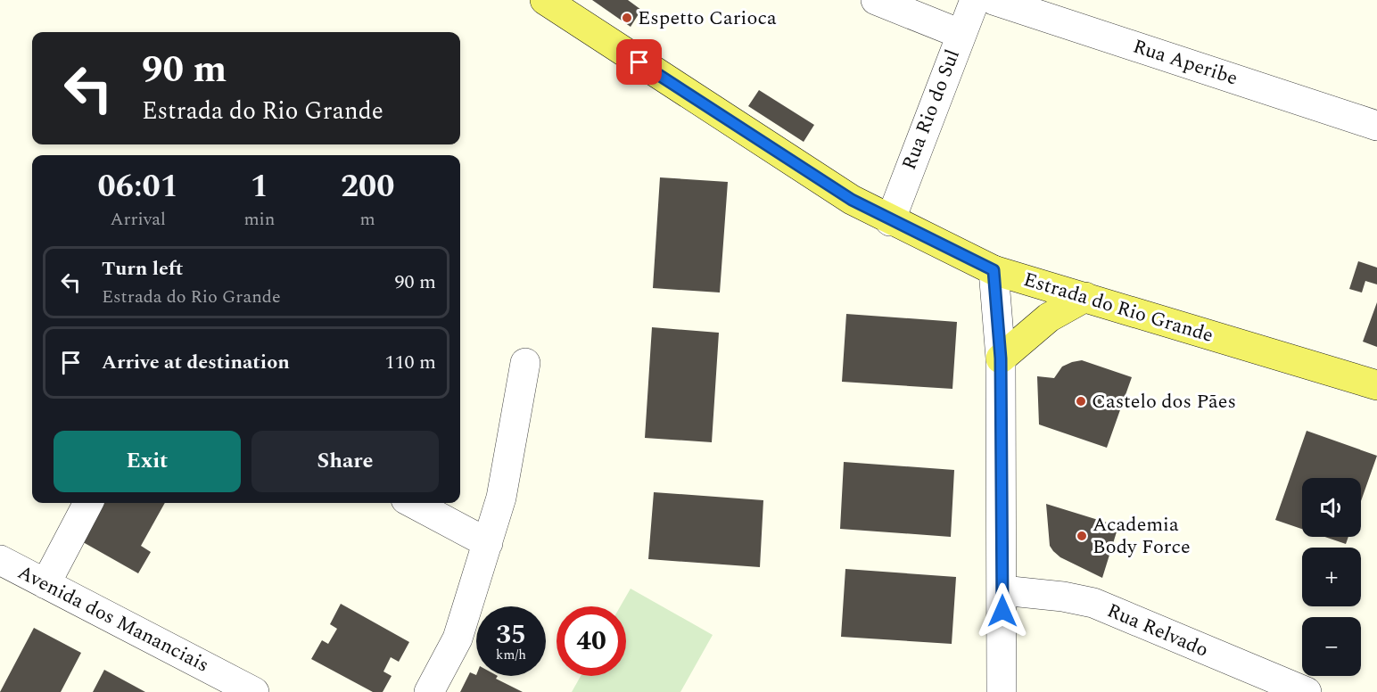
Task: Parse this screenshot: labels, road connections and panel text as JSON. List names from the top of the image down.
{
  "streets": {
    "main road": ["Estrada do Rio Grande"],
    "street": [
      "Rua Aperibe",
      "Rua Rio do Sul",
      "Avenida dos Mananciais",
      "Rua Relvado"
    ]
  },
  "crossings": [
    ["Rua Rio do Sul", "Estrada do Rio Grande"]
  ],
  "places": ["Espetto Carioca", "Castelo dos Pães", "Academia Body Force"],
  "page": {
    "turn": ["90 m", "Estrada do Rio Grande"],
    "eta": [
      "06:01",
      "Arrival",
      "1",
      "min",
      "200",
      "m"
    ],
    "list": [
      {
        "name": "Turn left",
        "note": "Estrada do Rio Grande",
        "value": "90 m"
      },
      {
        "name": "Arrive at destination",
        "value": "110 m"
      }
    ],
    "buttons": ["Exit", "Share"],
    "map_buttons": ["+", "−"],
    "speed": "35 km/h",
    "limit": "40"
  }
}
